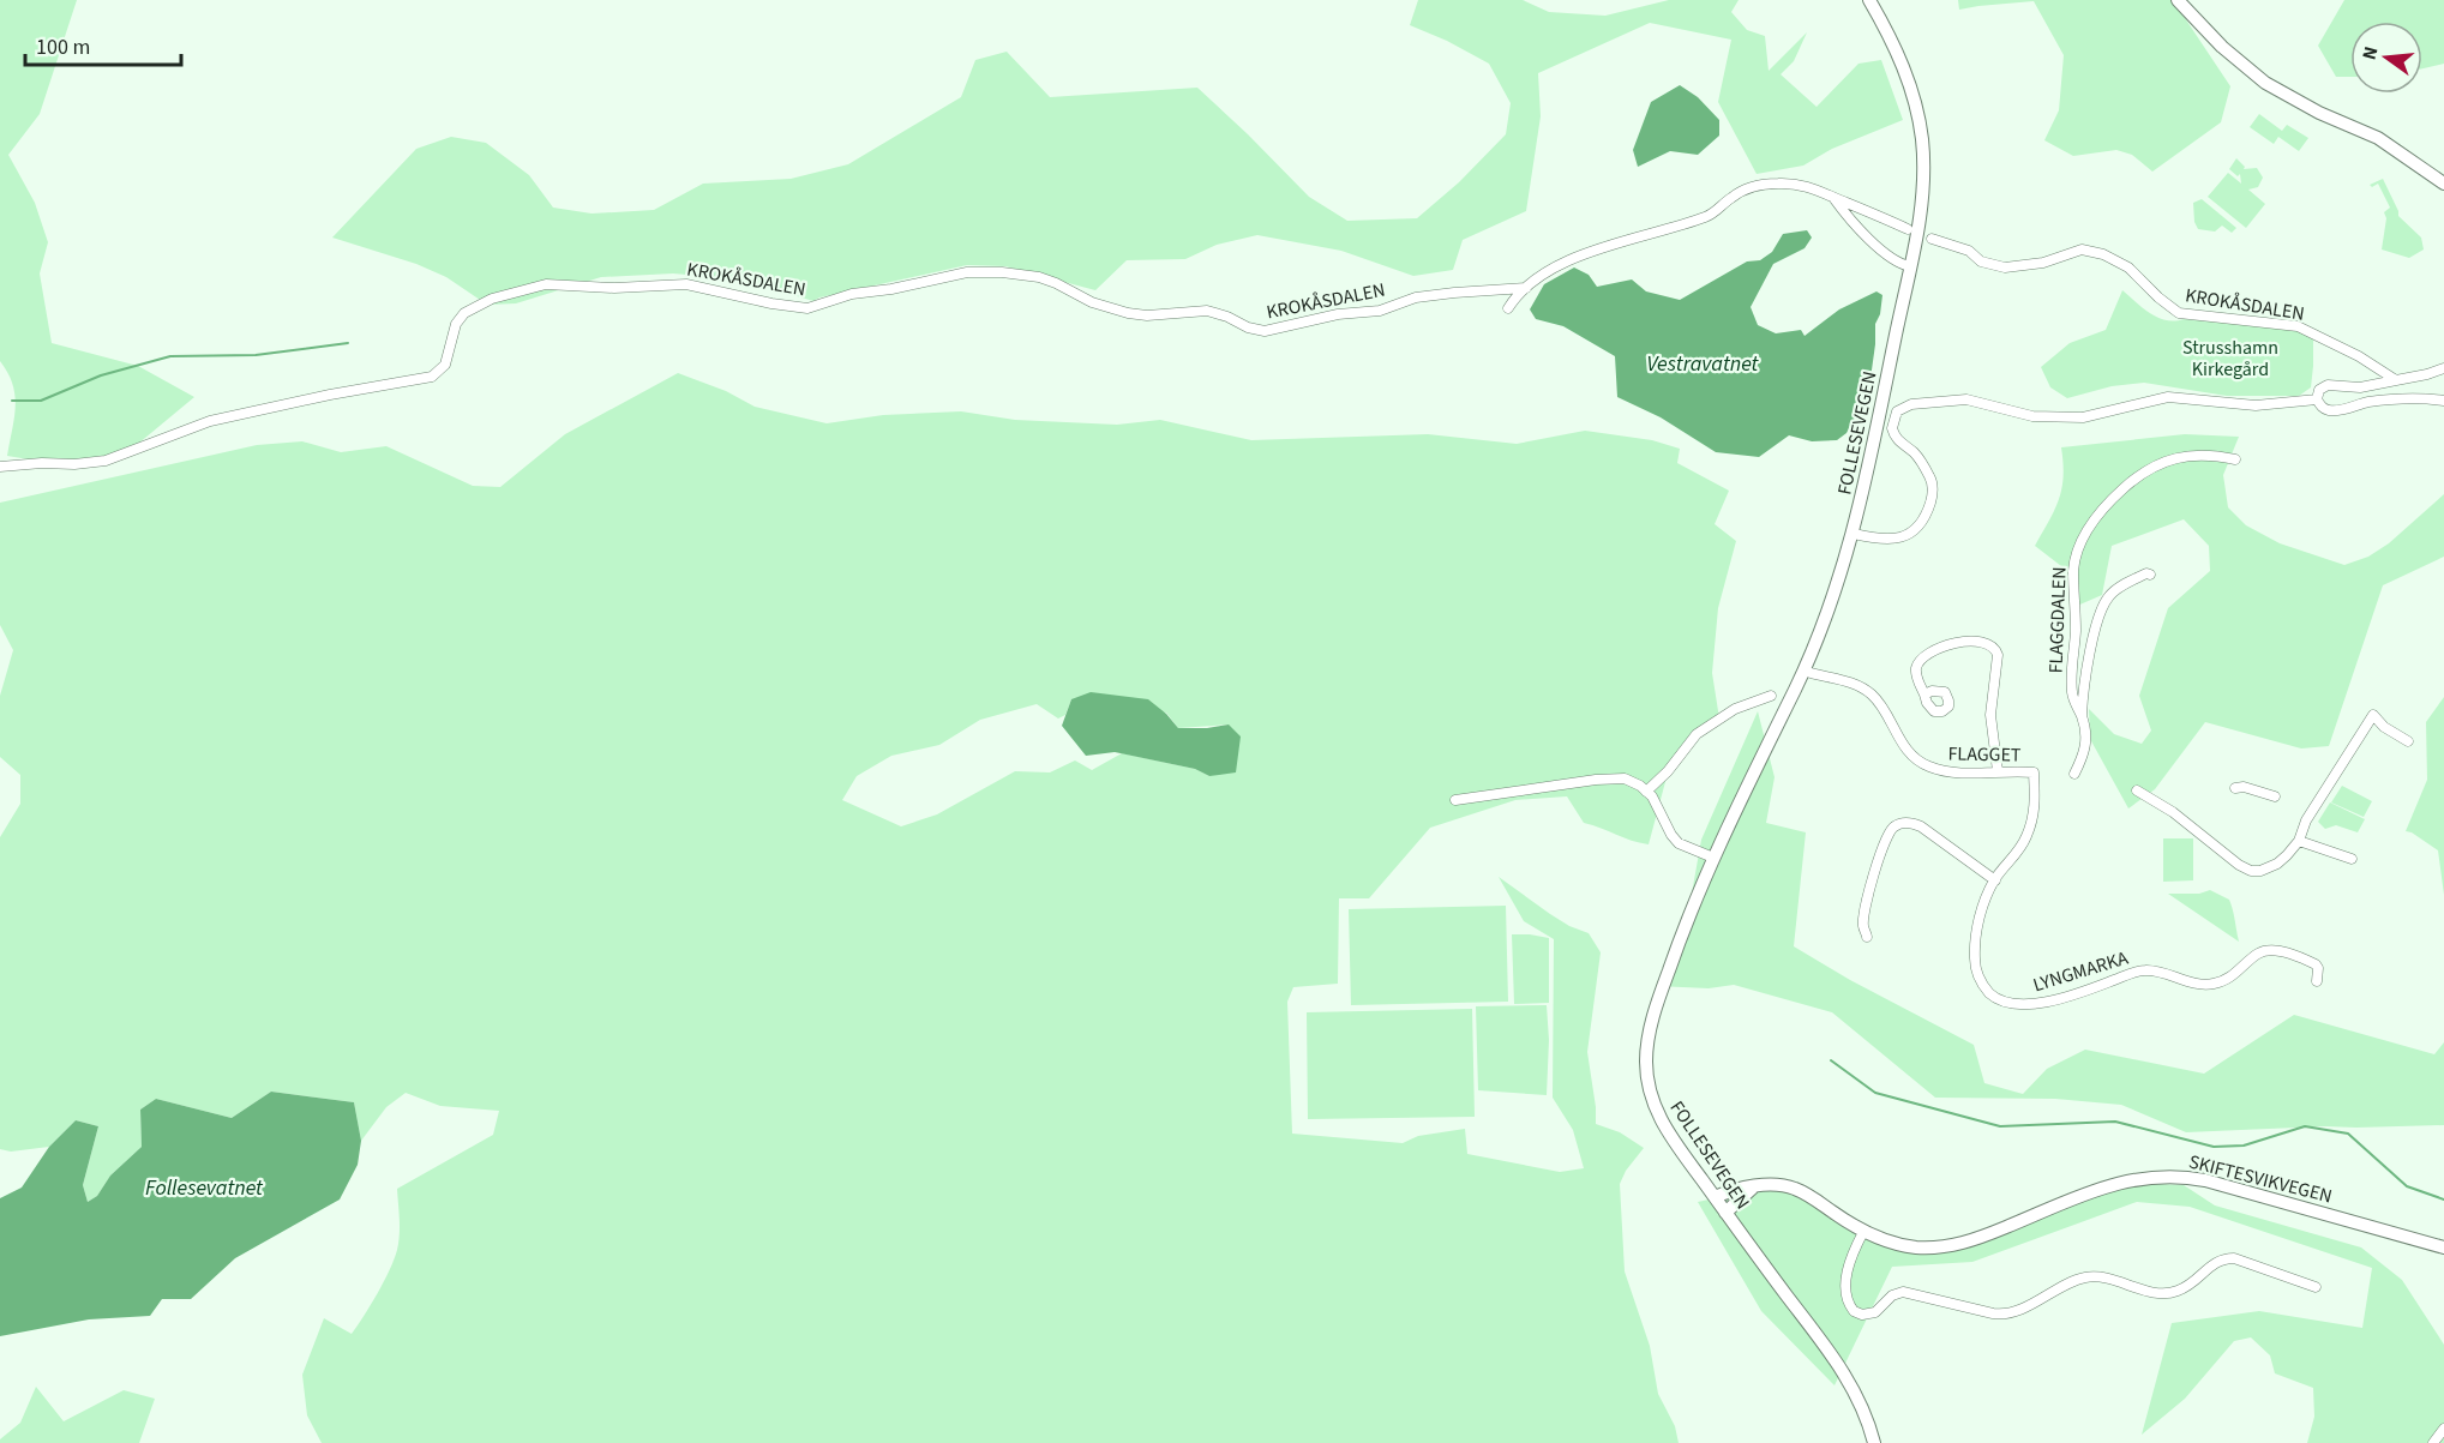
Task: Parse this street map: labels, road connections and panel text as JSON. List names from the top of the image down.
{
  "streets": {
    "main road": ["FOLLESEVEGEN", "SKIFTESVIKVEGEN"],
    "street": [
      "KROKÅSDALEN",
      "FLAGGDALEN",
      "FLAGGET",
      "LYNGMARKA"
    ]
  },
  "crossings": [
    ["FOLLESEVEGEN", "FLAGGET"],
    ["FOLLESEVEGEN", "SKIFTESVIKVEGEN"],
    ["FLAGGET", "LYNGMARKA"]
  ],
  "water": ["Vestravatnet", "Follesevatnet"],
  "parks": ["Strusshamn Kirkegård"],
  "scale_bar": "100 m",
  "north": "left"
}
